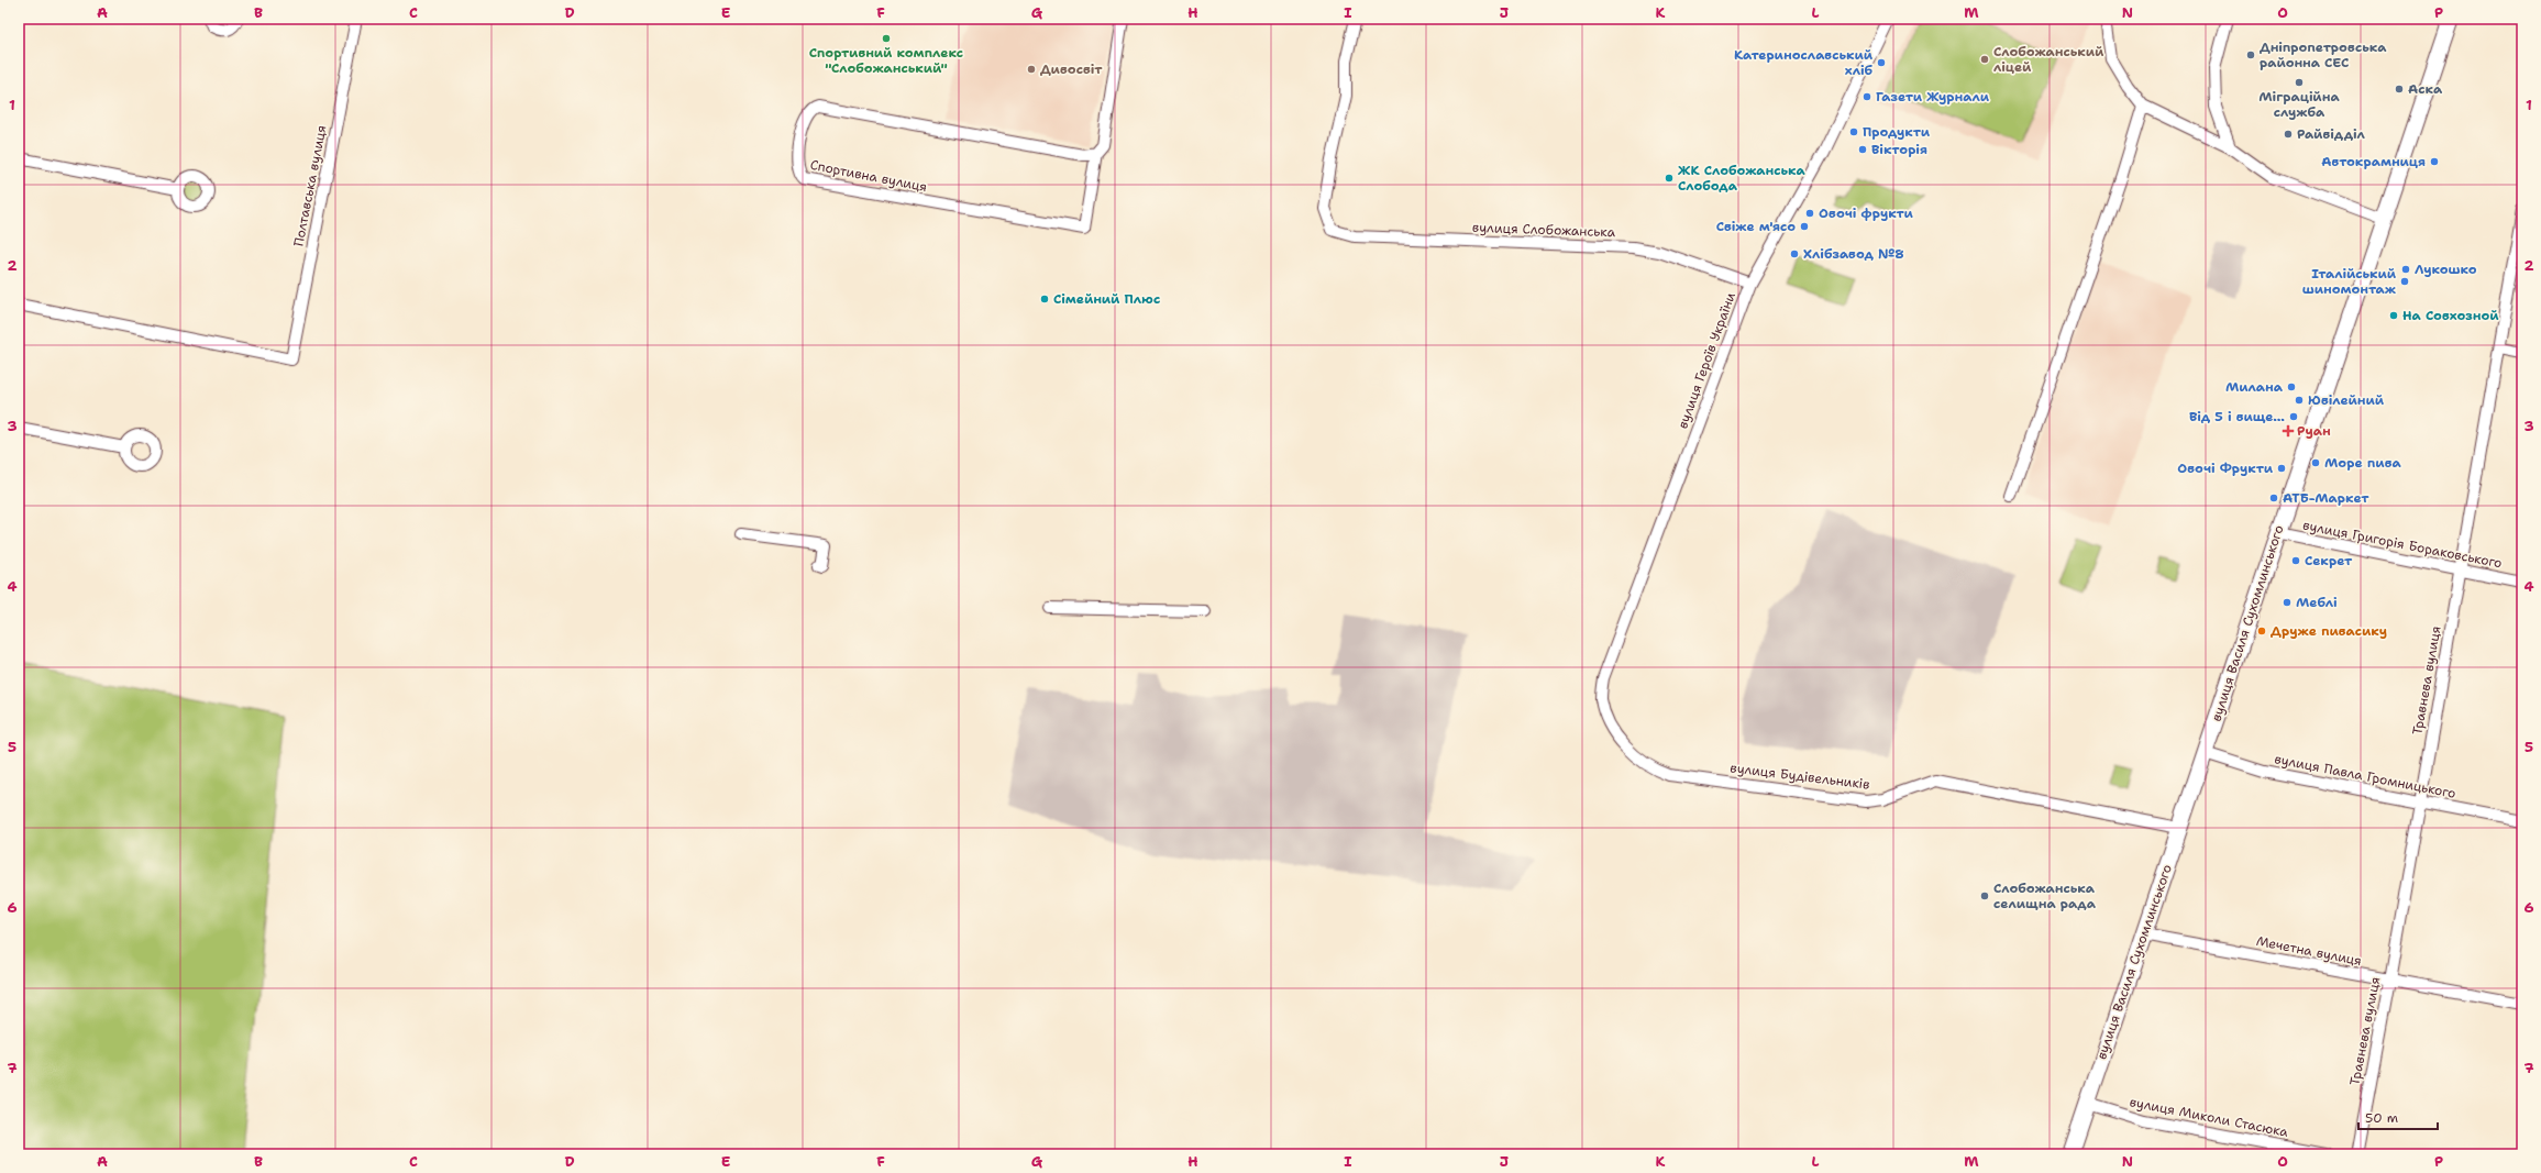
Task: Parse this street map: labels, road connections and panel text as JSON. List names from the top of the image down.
{
  "streets": {
    "main road": ["вулиця Василя Сухомлинського"],
    "street": [
      "Спортивна вулиця",
      "Полтавська вулиця",
      "вулиця Слобожанська",
      "вулиця Героїв України",
      "вулиця Григорія Бораковського",
      "Травнева вулиця",
      "вулиця Будівельників",
      "вулиця Павла Громницького",
      "Мечетна вулиця",
      "вулиця Миколи Стасюка"
    ]
  },
  "crossings": [
    ["вулиця Слобожанська", "вулиця Героїв України"],
    ["вулиця Героїв України", "вулиця Будівельників"],
    ["вулиця Григорія Бораковського", "вулиця Василя Сухомлинського"],
    ["вулиця Григорія Бораковського", "Травнева вулиця"],
    ["вулиця Василя Сухомлинського", "вулиця Будівельників"],
    ["вулиця Василя Сухомлинського", "вулиця Павла Громницького"],
    ["вулиця Василя Сухомлинського", "Мечетна вулиця"],
    ["вулиця Василя Сухомлинського", "вулиця Миколи Стасюка"],
    ["Травнева вулиця", "вулиця Павла Громницького"],
    ["Травнева вулиця", "Мечетна вулиця"]
  ],
  "places": {
    "other": [
      "Спортивний комплекс \"Слобожанський\"",
      "Дніпропетровська районна СЕС",
      "Слобожанський ліцей",
      "Катеринославський хліб",
      "Дивосвіт",
      "Міграційна служба",
      "Аска",
      "Газети Журнали",
      "Продукти",
      "Райвідділ",
      "Вікторія",
      "Автокрамниця",
      "ЖК Слобожанська Слобода",
      "Овочі фрукти",
      "Свіже м'ясо",
      "Хлібзавод №8",
      "Лукошко",
      "Італійський шиномонтаж",
      "Сімейний Плюс",
      "На Совхозной",
      "Милана",
      "Ювілейний",
      "Від 5 і вище...",
      "Море пива",
      "Овочі Фрукти",
      "АТБ-Маркет",
      "Секрет",
      "Меблі",
      "Друже пивасику",
      "Слобожанська селищна рада"
    ],
    "health": ["Руан"]
  },
  "scale_bar": "50 m",
  "grid": {
    "columns": [
      "A",
      "B",
      "C",
      "D",
      "E",
      "F",
      "G",
      "H",
      "I",
      "J",
      "K",
      "L",
      "M",
      "N",
      "O",
      "P"
    ],
    "rows": [
      "1",
      "2",
      "3",
      "4",
      "5",
      "6",
      "7"
    ]
  }
}
